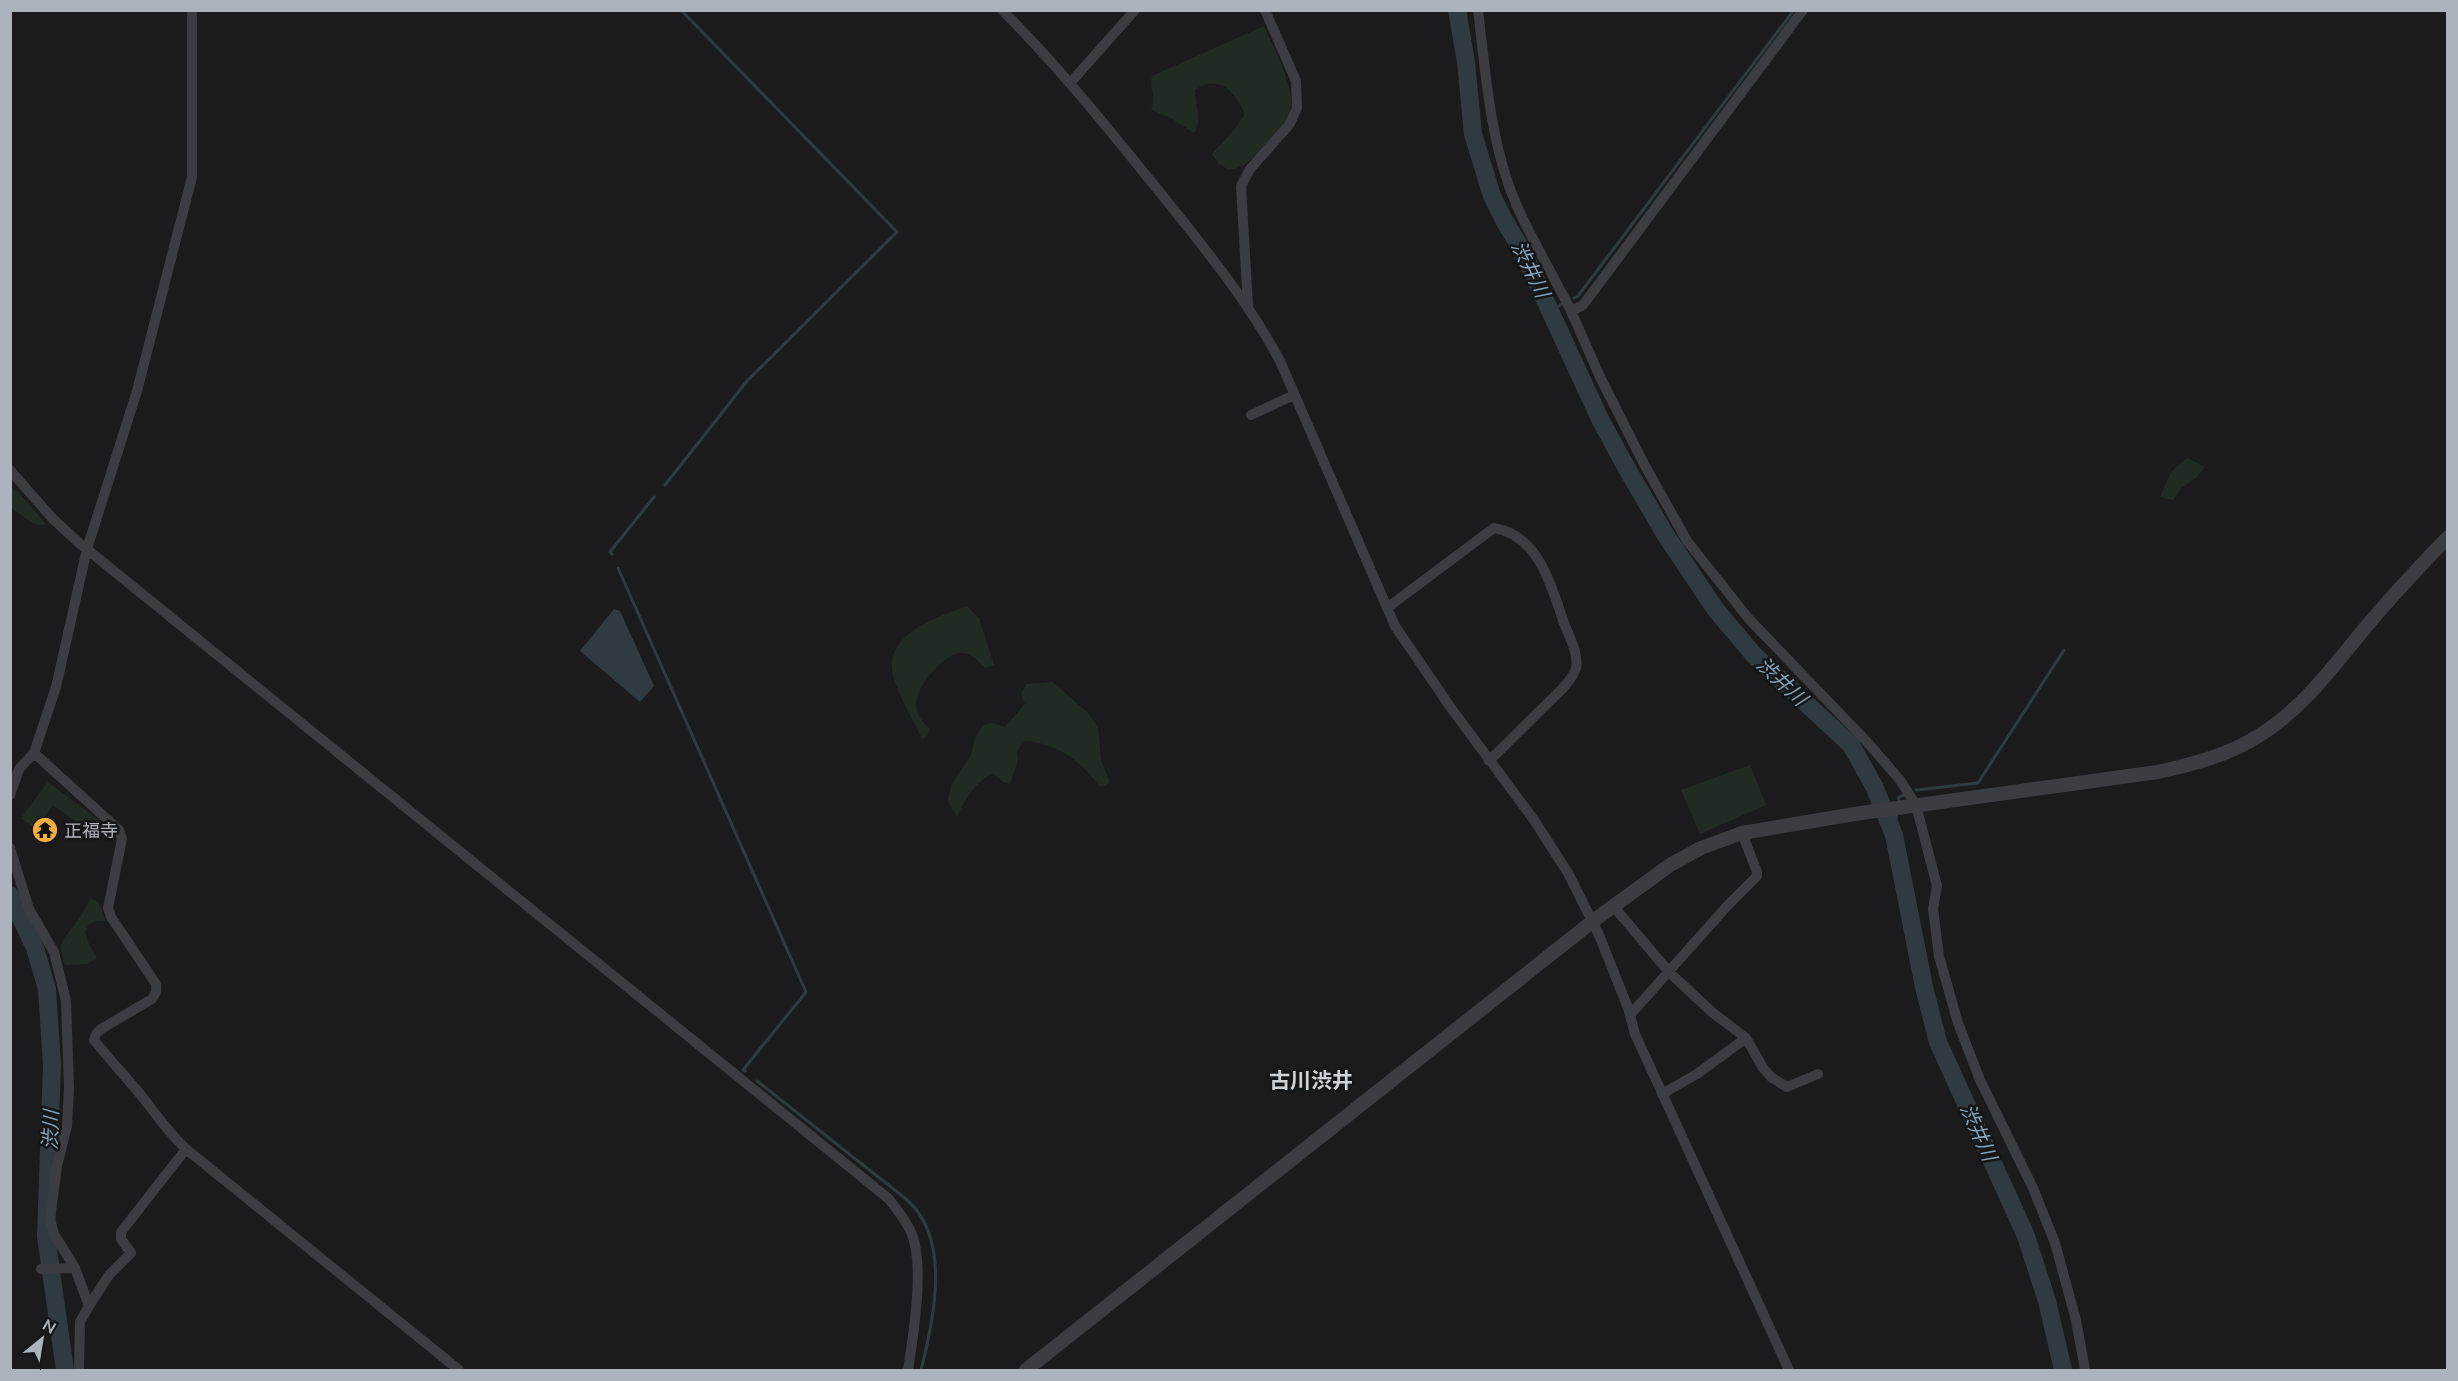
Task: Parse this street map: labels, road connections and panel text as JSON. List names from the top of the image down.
{
  "districts": ["古川渋井"],
  "water": ["渋井川", "渋川"],
  "places": {
    "temple": ["正福寺"]
  },
  "north": "top right"
}
